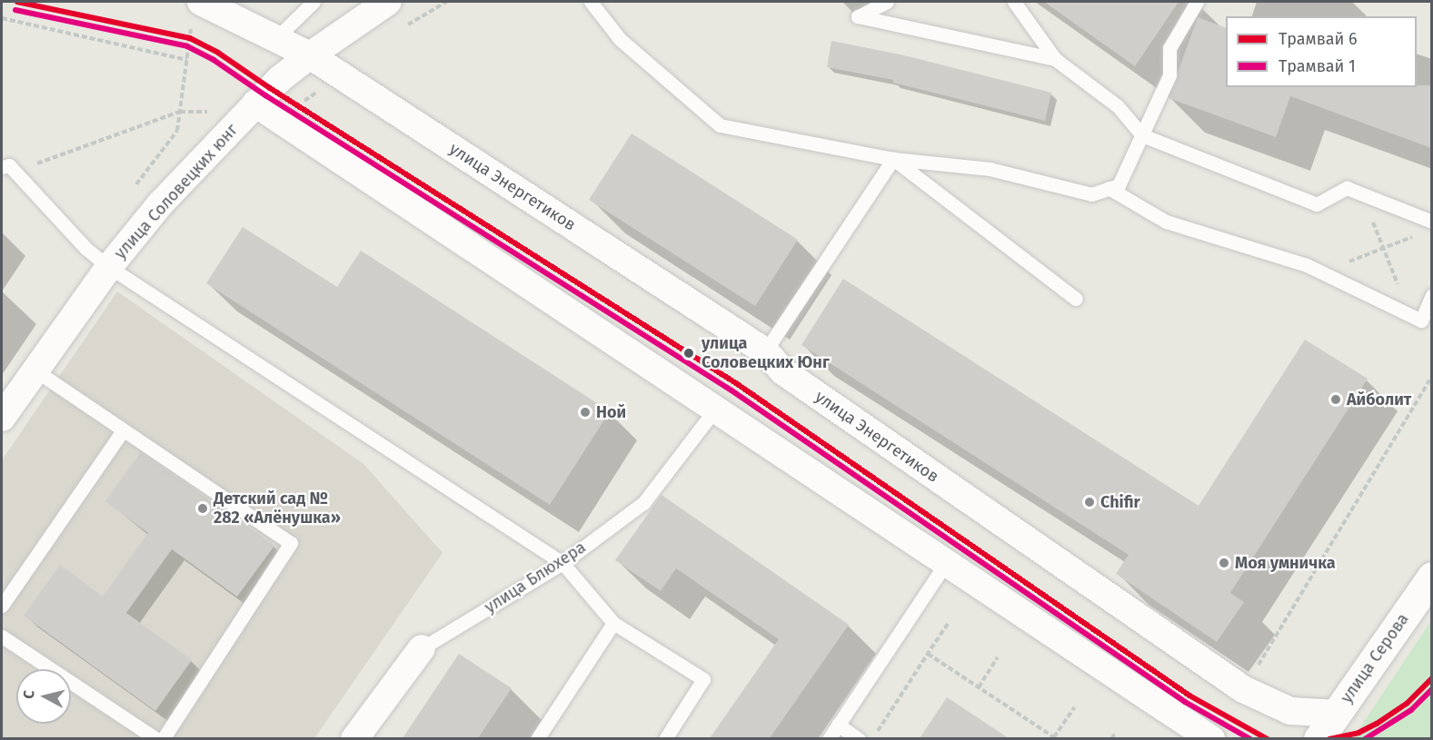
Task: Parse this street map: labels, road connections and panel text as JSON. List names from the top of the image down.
{
  "streets": {
    "street": [
      "улица Энергетиков",
      "улица Соловецких юнг",
      "улица Блюхера",
      "улица Серова"
    ]
  },
  "crossings": [
    ["улица Энергетиков", "улица Соловецких юнг"],
    ["улица Энергетиков", "улица Серова"]
  ],
  "places": [
    "улица Соловецких Юнг",
    "Айболит",
    "Ной",
    "Chifir",
    "Детский сад № 282 «Алёнушка»",
    "Моя умничка"
  ],
  "lines": ["tram line 6", "tram line 1"],
  "legend": ["Трамвай 6", "Трамвай 1"],
  "north": "left"
}
